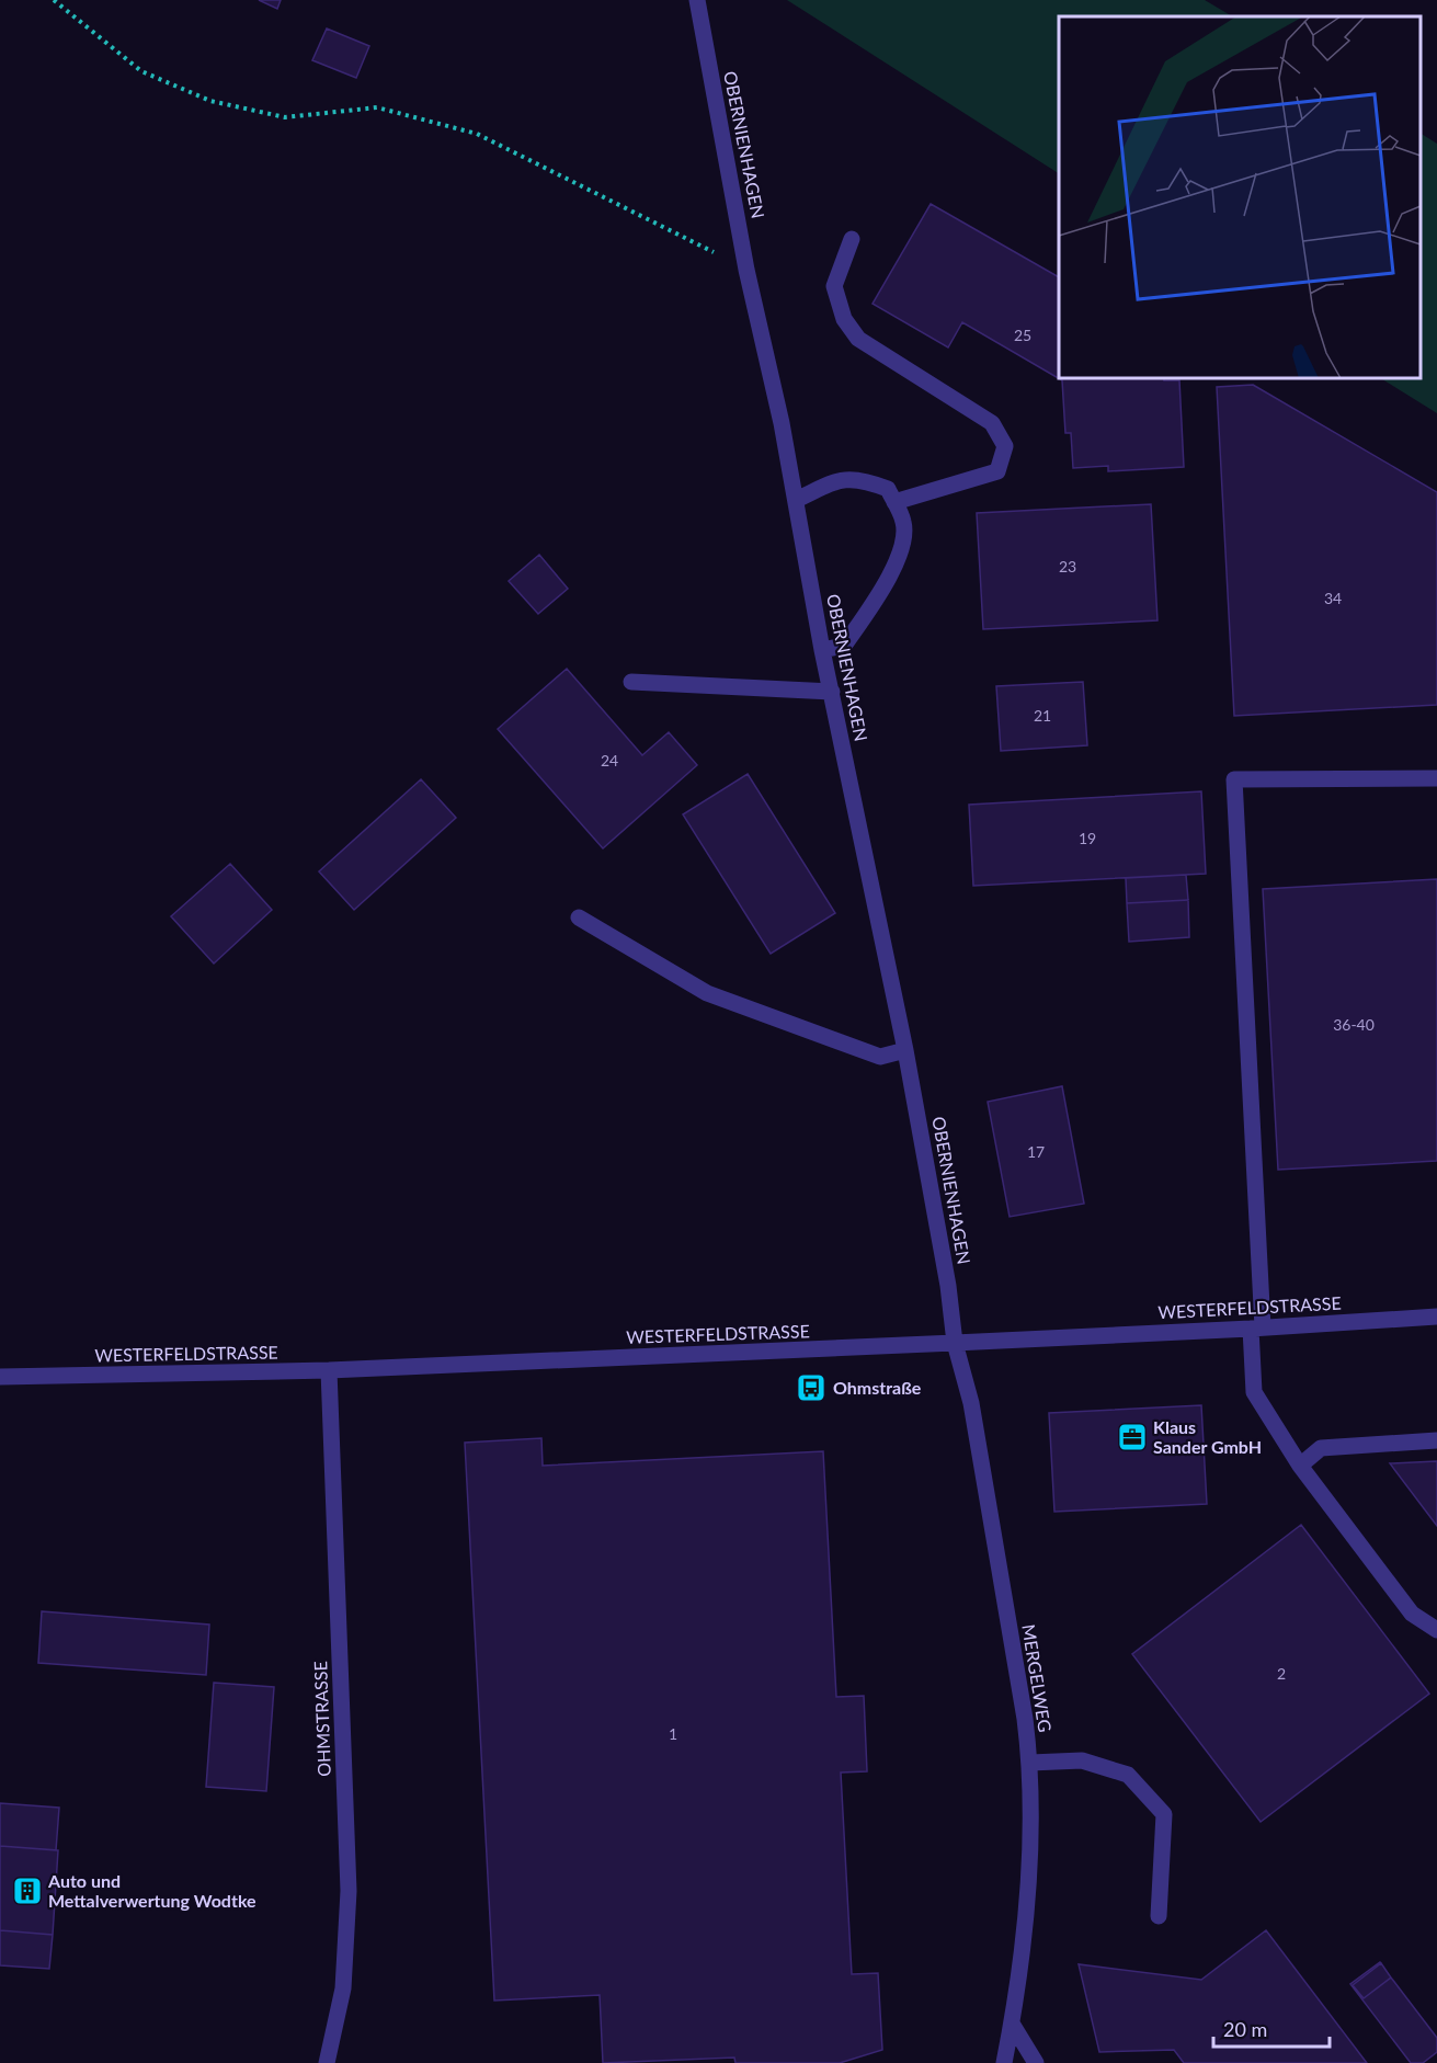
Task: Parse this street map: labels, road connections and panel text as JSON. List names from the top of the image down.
{
  "streets": {
    "street": [
      "OBERNIENHAGEN",
      "WESTERFELDSTRASSE",
      "MERGELWEG",
      "OHMSTRASSE"
    ]
  },
  "crossings": [
    ["OBERNIENHAGEN", "WESTERFELDSTRASSE"],
    ["OBERNIENHAGEN", "MERGELWEG"],
    ["WESTERFELDSTRASSE", "MERGELWEG"],
    ["WESTERFELDSTRASSE", "OHMSTRASSE"]
  ],
  "places": {
    "bus stop": ["Ohmstraße"],
    "office": ["Klaus Sander GmbH"],
    "building": ["Auto und Mettalverwertung Wodtke"]
  },
  "house_numbers": [
    "25",
    "23",
    "34",
    "21",
    "24",
    "19",
    "36-40",
    "17",
    "2",
    "1"
  ],
  "scale_bar": "20 m"
}
